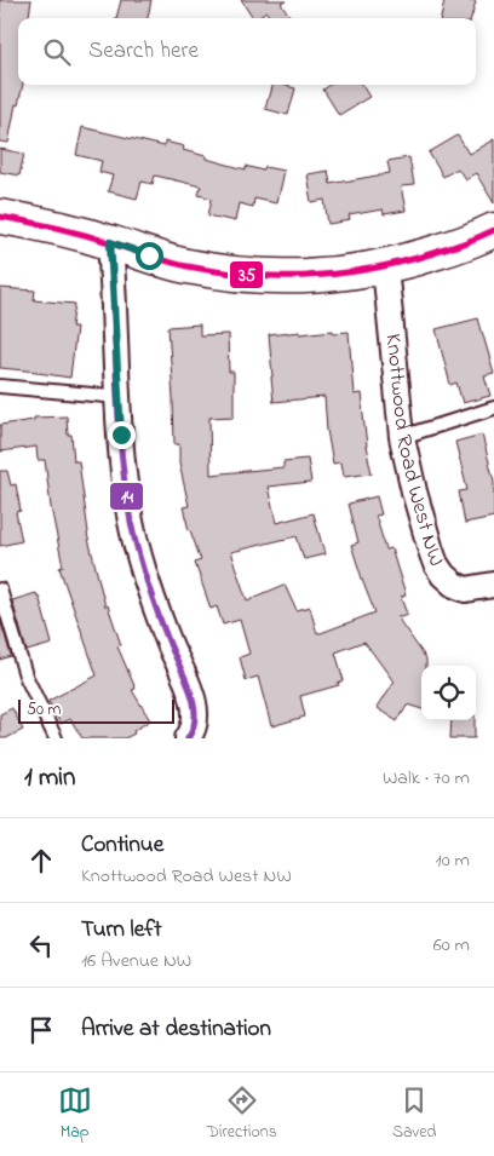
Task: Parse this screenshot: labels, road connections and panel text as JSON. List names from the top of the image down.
{
  "streets": {
    "street": ["Knottwood Road West NW"]
  },
  "lines": ["transit line 35", "transit line 14"],
  "scale_bar": "50 m",
  "page": {
    "search": "Search here",
    "scale": "50 m",
    "heading": ["1 min", "Walk · 70 m"],
    "list": [
      ["Continue", "Knottwood Road West NW", "10 m"],
      ["Turn left", "16 Avenue NW", "60 m"],
      "Arrive at destination"
    ],
    "nav": ["Map", "Directions", "Saved"]
  }
}
